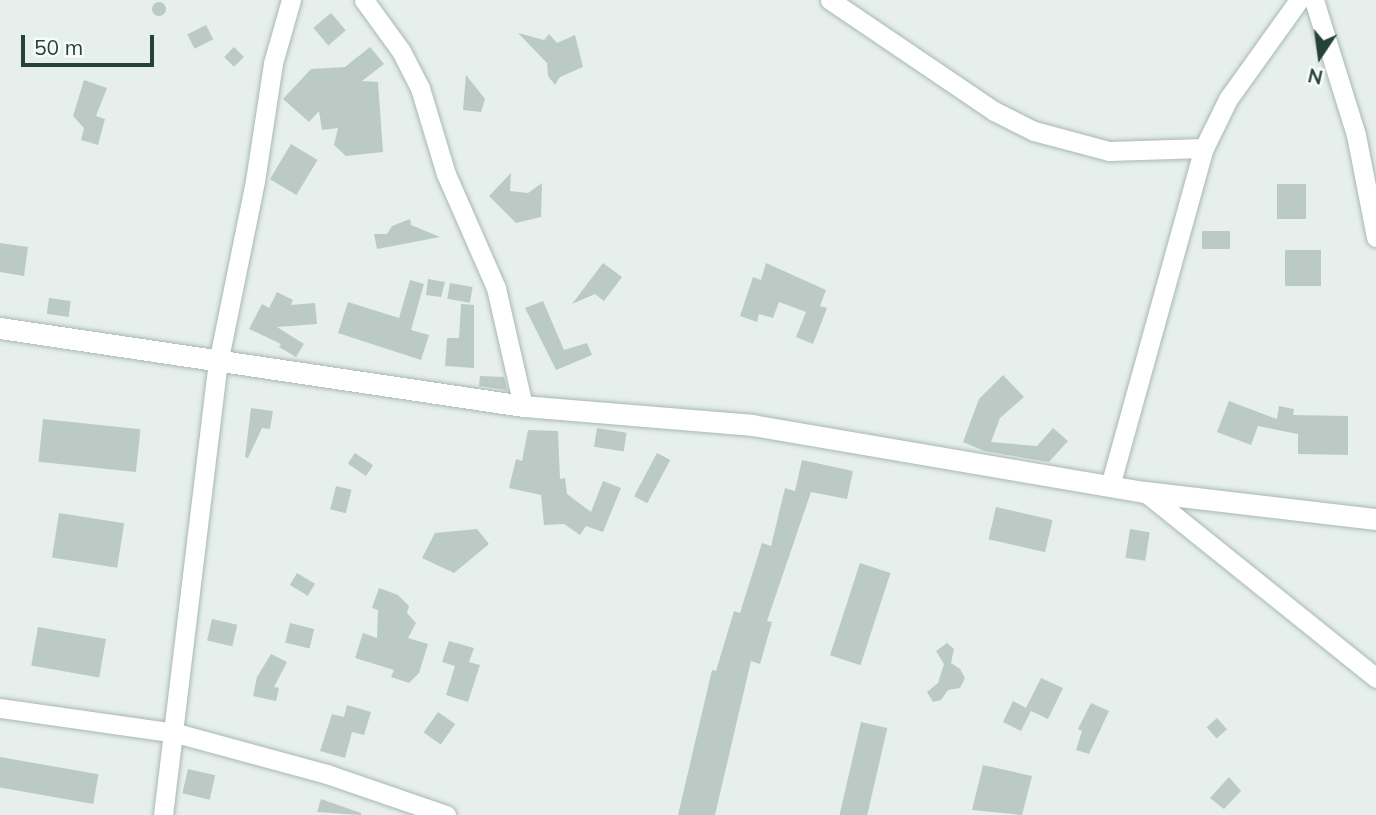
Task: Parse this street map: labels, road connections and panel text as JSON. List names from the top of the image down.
{
  "scale_bar": "50 m",
  "north": "bottom"
}
